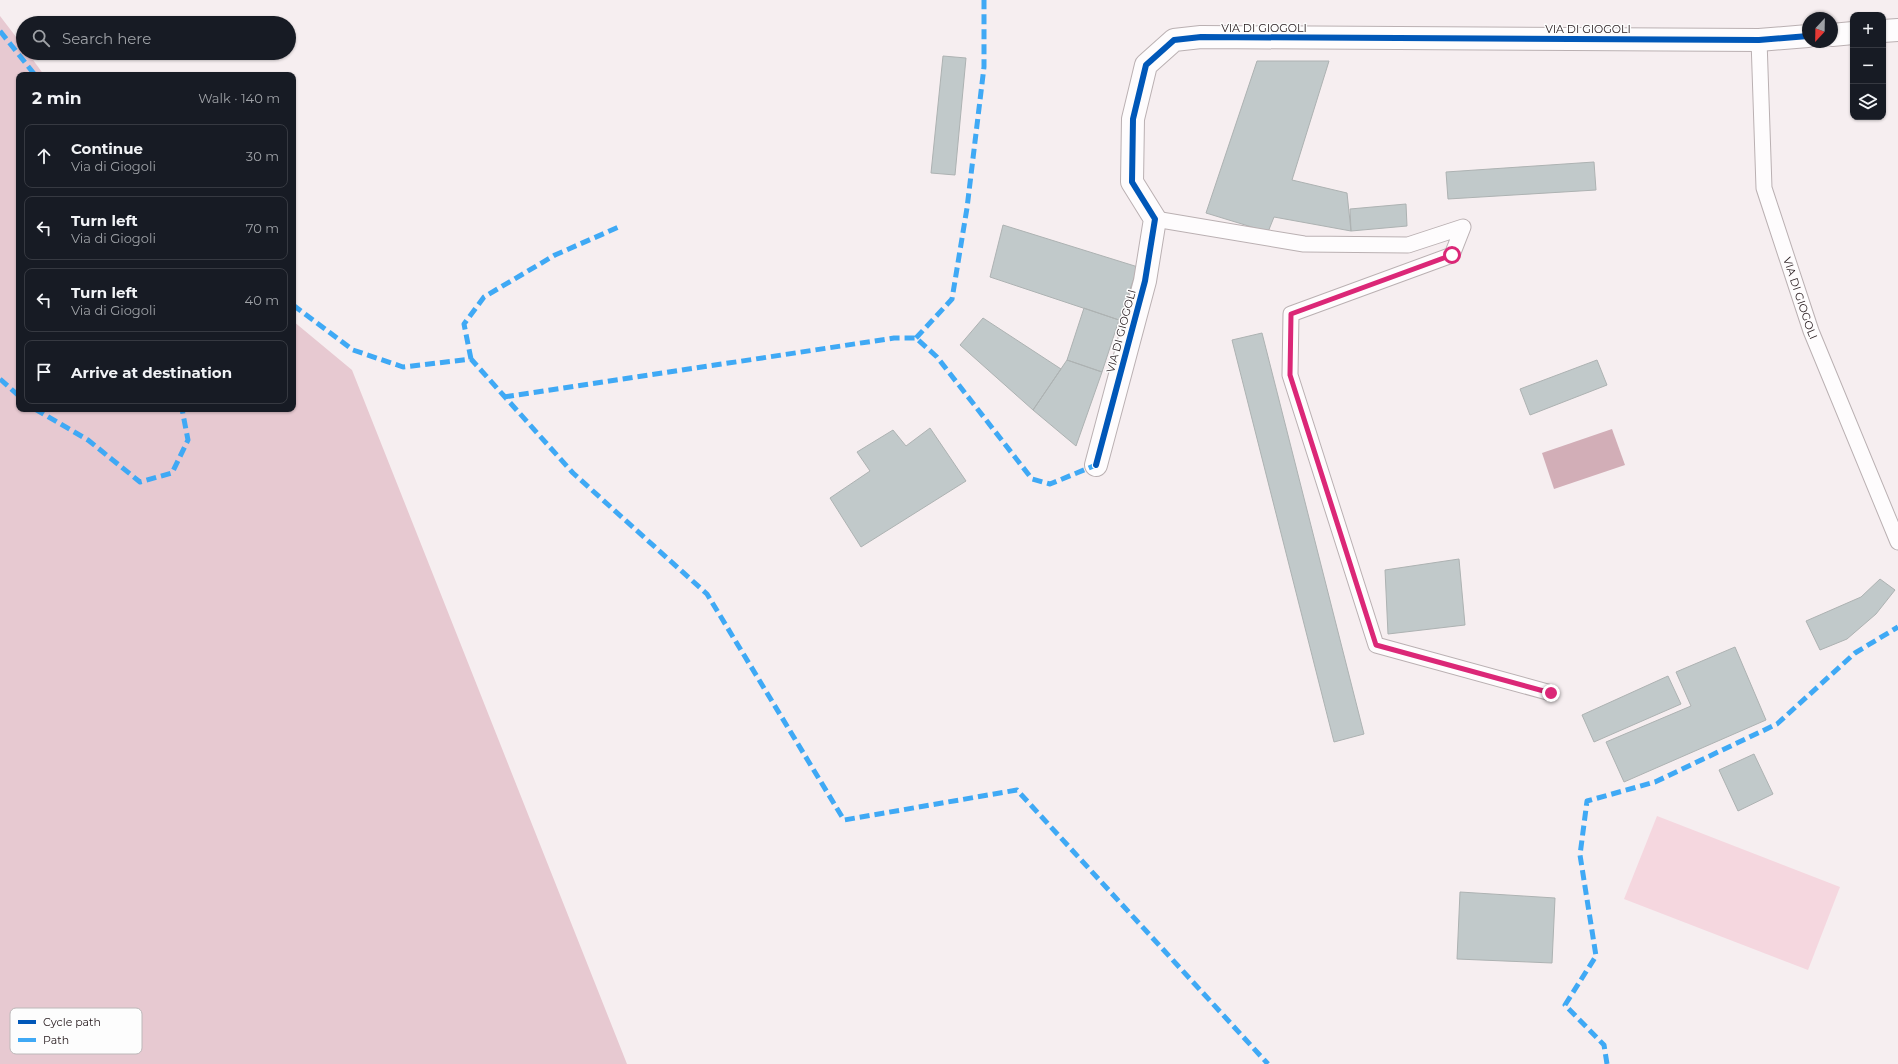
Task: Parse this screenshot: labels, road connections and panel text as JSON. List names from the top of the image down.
{
  "streets": {
    "street": ["VIA DI GIOGOLI"]
  },
  "legend": ["Cycle path", "Path"],
  "north": "bottom",
  "page": {
    "map_buttons": ["+", "−"],
    "search": "Search here",
    "heading": ["2 min", "Walk · 140 m"],
    "list": [
      ["Continue", "Via di Giogoli", "30 m"],
      ["Turn left", "Via di Giogoli", "70 m"],
      ["Turn left", "Via di Giogoli", "40 m"],
      "Arrive at destination"
    ]
  }
}
